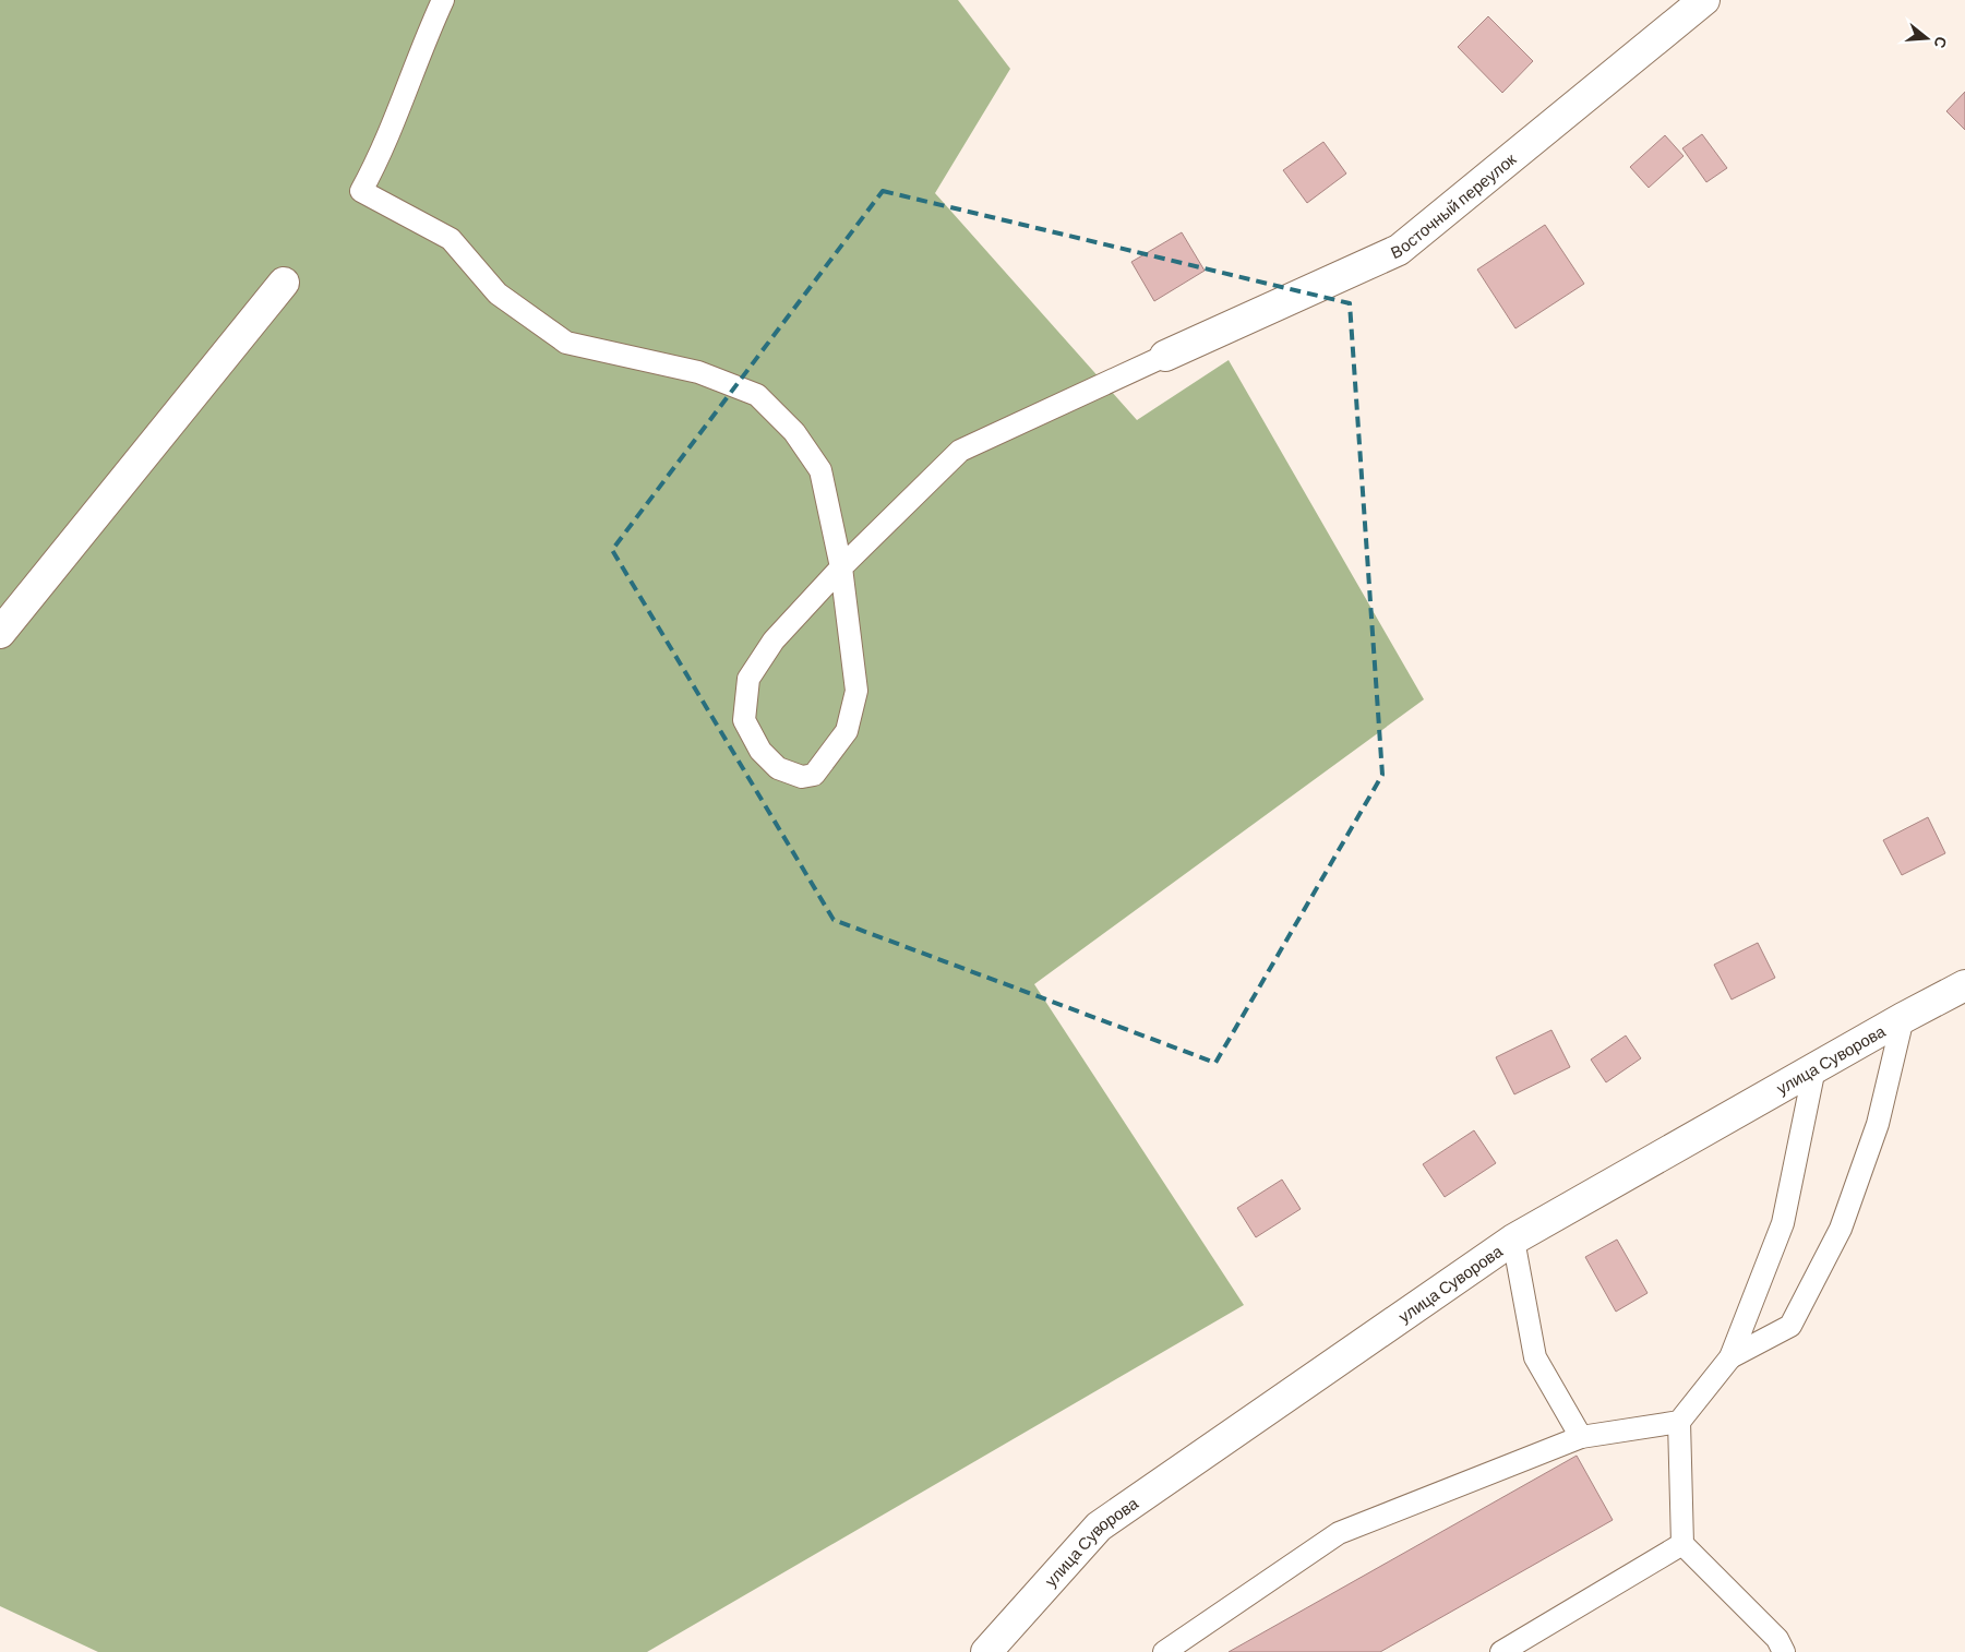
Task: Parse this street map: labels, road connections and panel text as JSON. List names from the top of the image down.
{
  "streets": {
    "street": ["Восточный переулок", "улица Суворова"]
  },
  "north": "right"
}
